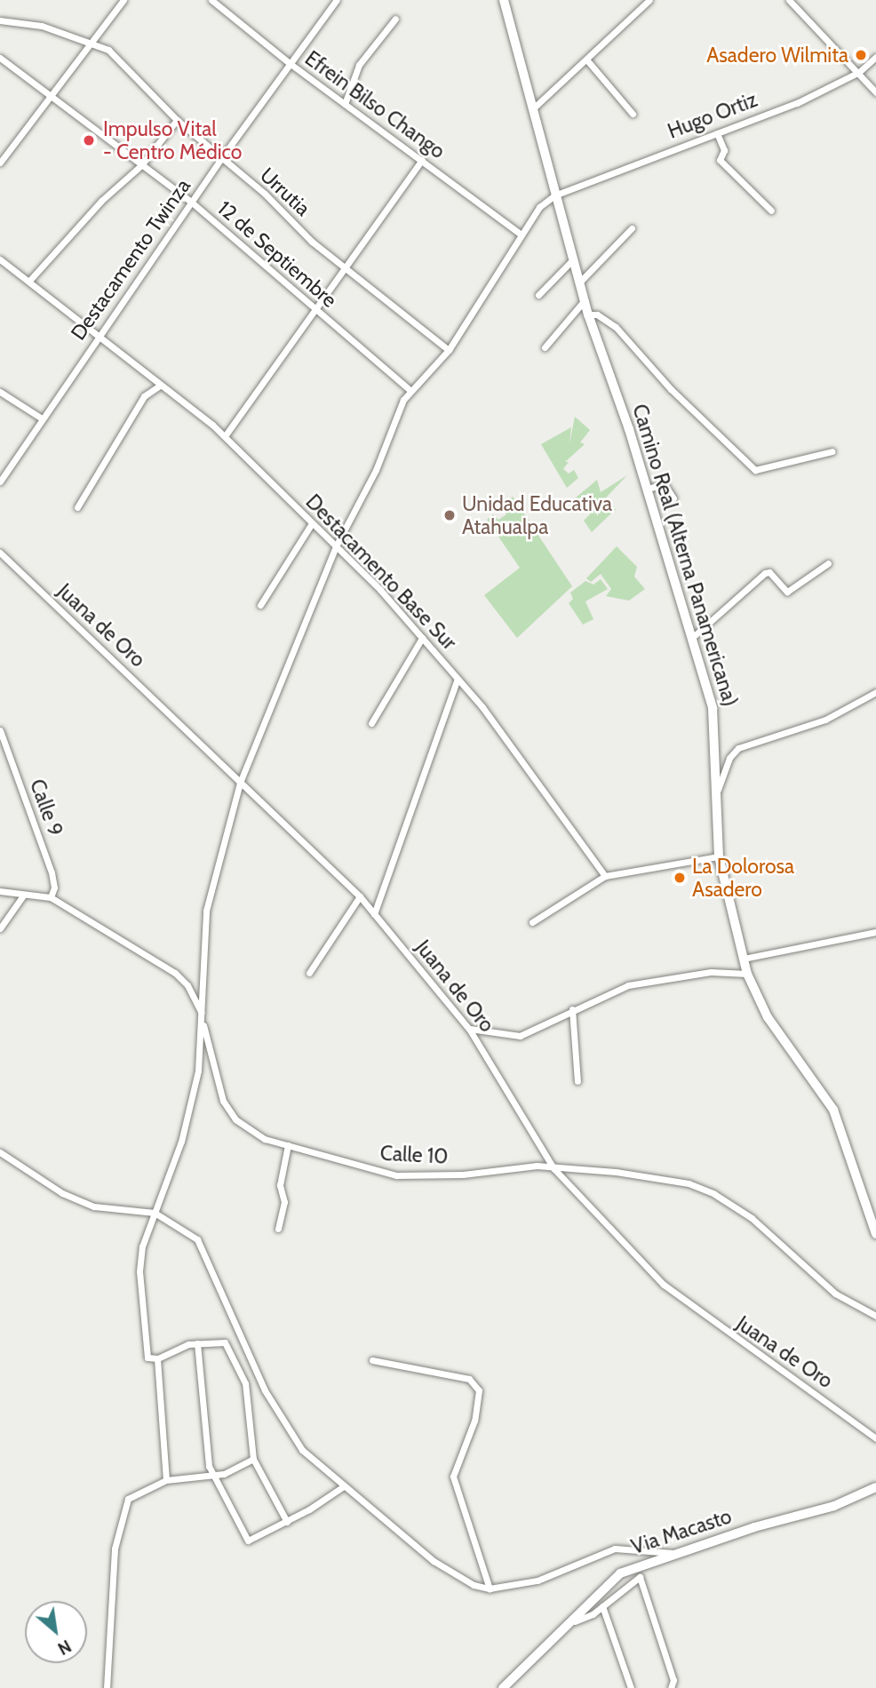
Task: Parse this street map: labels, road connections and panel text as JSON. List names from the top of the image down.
{
  "streets": {
    "street": [
      "Efrein Bilso Chango",
      "Hugo Ortiz",
      "Urrutia",
      "12 de Septiembre",
      "Destacamento Twinza",
      "Camino Real (Alterna Panamericana)",
      "Destacamento Base Sur",
      "Juana de Oro",
      "Calle 9",
      "Calle 10",
      "Via Macasto"
    ]
  },
  "crossings": [
    ["Efrein Bilso Chango", "Hugo Ortiz"],
    ["Efrein Bilso Chango", "Destacamento Twinza"],
    ["Hugo Ortiz", "Urrutia"],
    ["Hugo Ortiz", "12 de Septiembre"],
    ["Hugo Ortiz", "Camino Real (Alterna Panamericana)"],
    ["Urrutia", "Destacamento Twinza"],
    ["12 de Septiembre", "Destacamento Twinza"],
    ["Destacamento Twinza", "Destacamento Base Sur"],
    ["Juana de Oro", "Calle 10"],
    ["Calle 9", "Calle 10"]
  ],
  "places": [
    "Asadero Wilmita",
    "Impulso Vital - Centro Médico",
    "Unidad Educativa Atahualpa",
    "La Dolorosa Asadero"
  ],
  "north": "bottom right"
}
